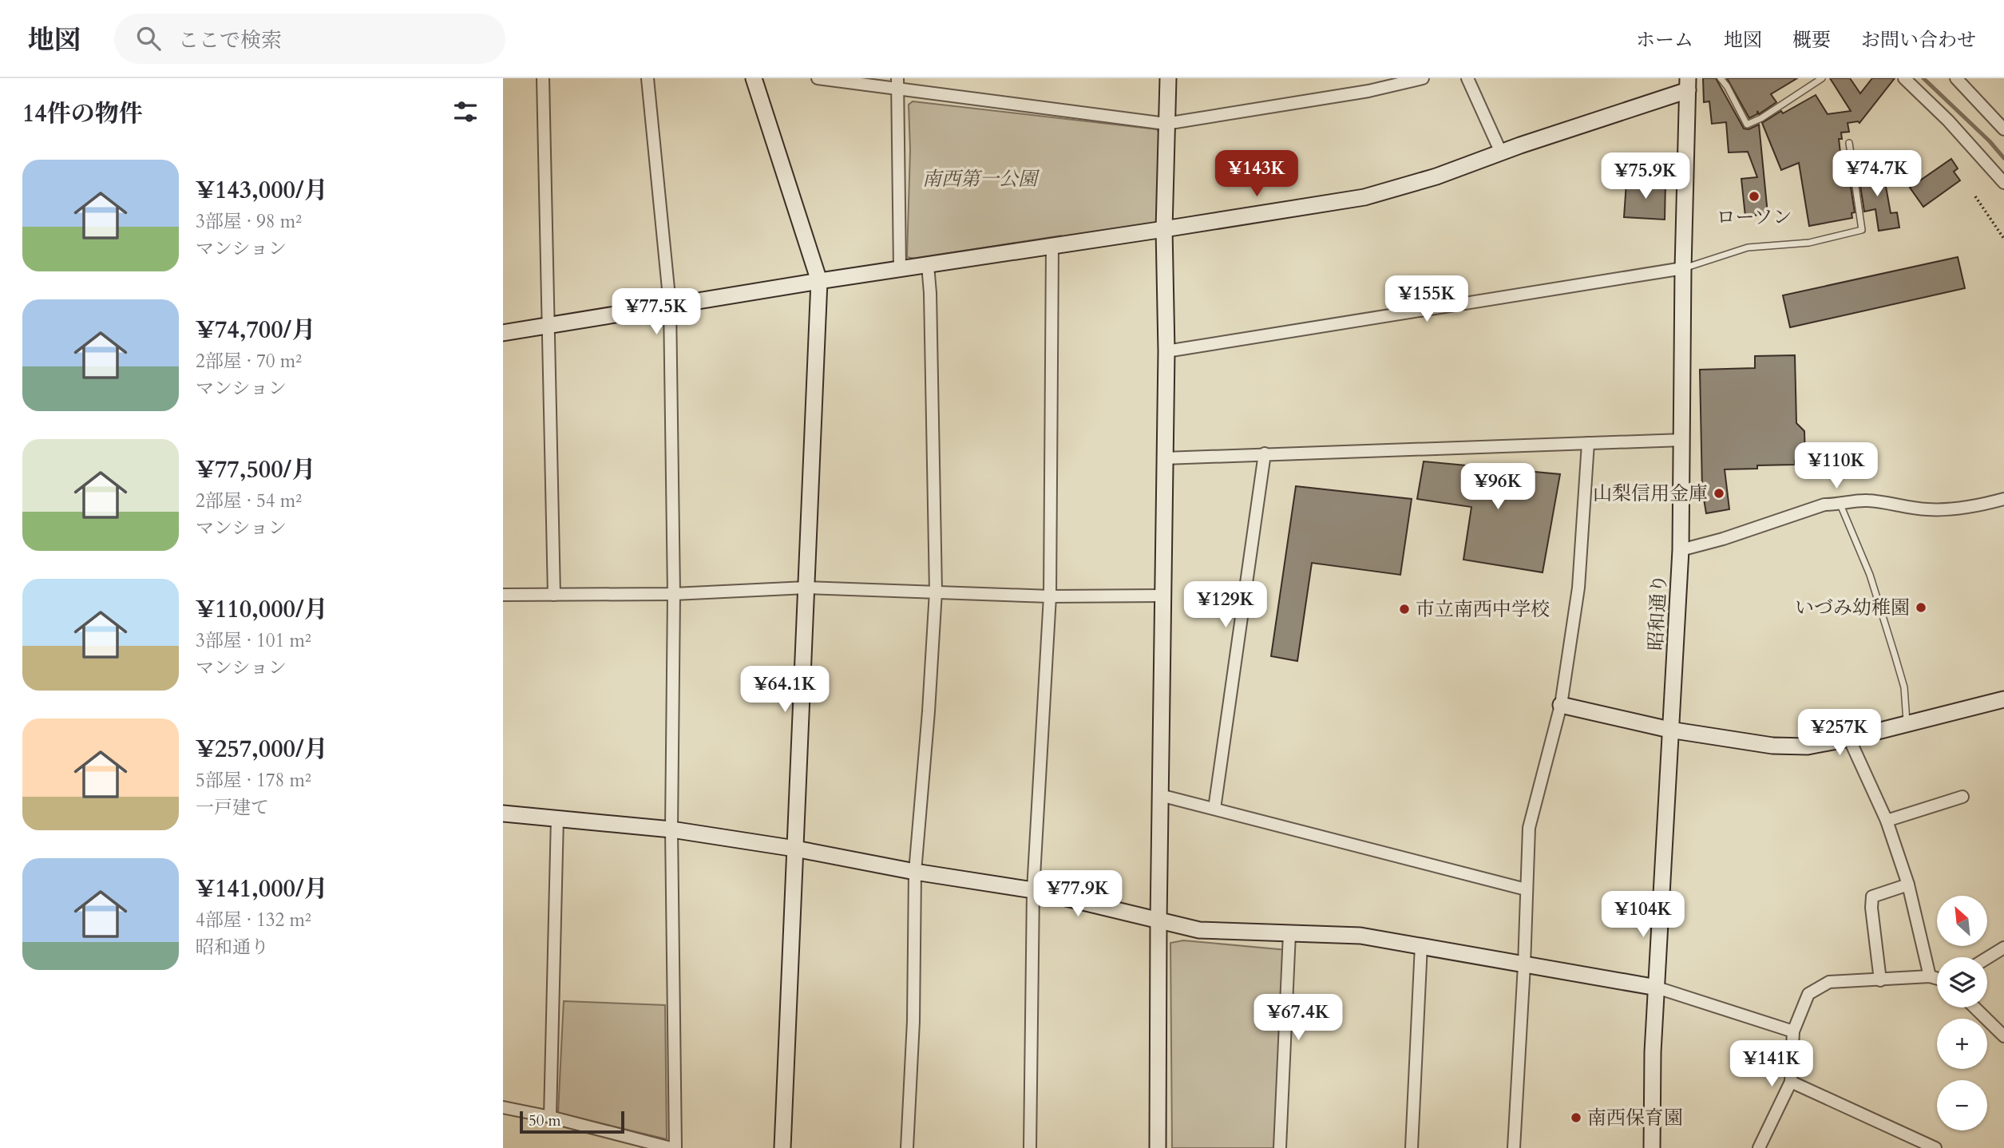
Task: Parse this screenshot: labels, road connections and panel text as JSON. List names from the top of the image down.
{
  "streets": {
    "street": ["昭和通り"]
  },
  "parks": ["南西第一公園"],
  "places": [
    "ローソン",
    "山梨信用金庫",
    "いづみ幼稚園",
    "市立南西中学校",
    "南西保育園"
  ],
  "scale_bar": "50 m",
  "north": "top left",
  "page": {
    "header": "地図",
    "search": "ここで検索",
    "nav": [
      "ホーム",
      "地図",
      "概要",
      "お問い合わせ"
    ],
    "heading": "14件の物件",
    "list": [
      {
        "name": "¥143,000/月",
        "note": "3部屋 · 98 m² · マンション"
      },
      {
        "name": "¥74,700/月",
        "note": "2部屋 · 70 m² · マンション"
      },
      {
        "name": "¥77,500/月",
        "note": "2部屋 · 54 m² · マンション"
      },
      {
        "name": "¥110,000/月",
        "note": "3部屋 · 101 m² · マンション"
      },
      {
        "name": "¥257,000/月",
        "note": "5部屋 · 178 m² · 一戸建て"
      },
      {
        "name": "¥141,000/月",
        "note": "4部屋 · 132 m² · 昭和通り"
      }
    ],
    "price": [
      "¥143K",
      "¥74.7K",
      "¥75.9K",
      "¥155K",
      "¥77.5K",
      "¥110K",
      "¥96K",
      "¥129K",
      "¥64.1K",
      "¥257K",
      "¥77.9K",
      "¥104K",
      "¥67.4K",
      "¥141K"
    ],
    "map_buttons": ["+", "−"],
    "scale": "50 m"
  }
}
